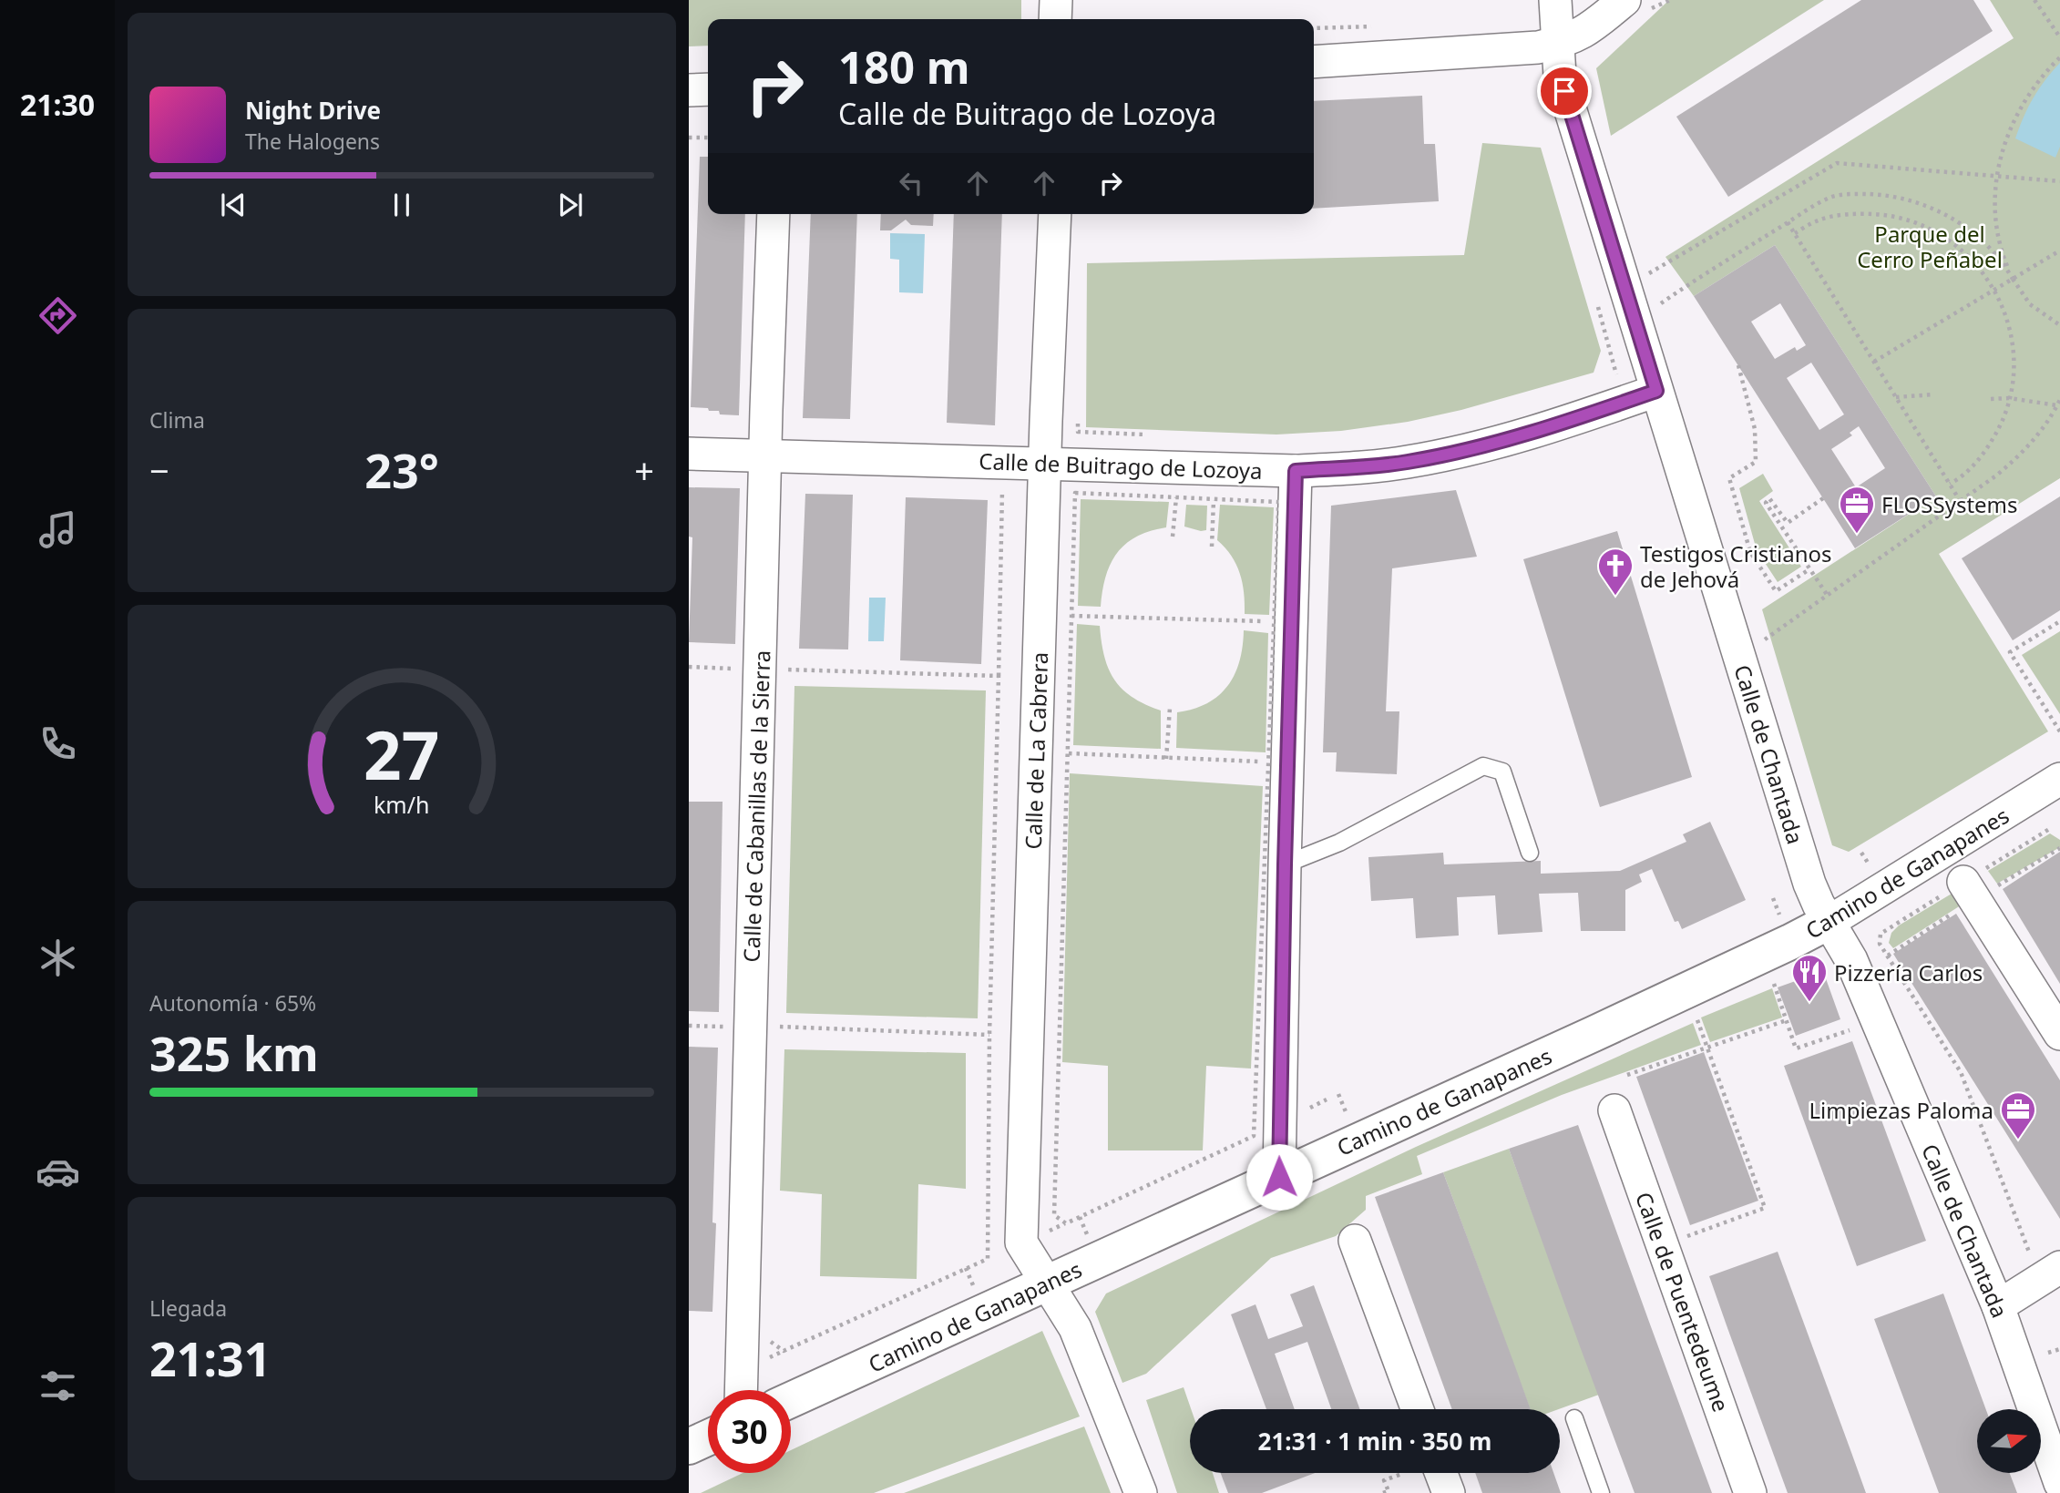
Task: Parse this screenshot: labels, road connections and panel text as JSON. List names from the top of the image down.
{
  "streets": {
    "street": [
      "Calle de Buitrago de Lozoya",
      "Calle de La Cabrera",
      "Calle de Chantada",
      "Calle de Cabanillas de la Sierra",
      "Camino de Ganapanes",
      "Calle de Puentedeume"
    ]
  },
  "crossings": [
    ["Calle de Buitrago de Lozoya", "Calle de La Cabrera"],
    ["Calle de Buitrago de Lozoya", "Calle de Chantada"],
    ["Calle de Buitrago de Lozoya", "Calle de Cabanillas de la Sierra"],
    ["Calle de La Cabrera", "Camino de Ganapanes"],
    ["Calle de Chantada", "Camino de Ganapanes"]
  ],
  "parks": ["Parque del Cerro Peñabel"],
  "places": {
    "office": ["FLOSSystems", "Limpiezas Paloma"],
    "church": ["Testigos Cristianos de Jehová"],
    "restaurant": ["Pizzería Carlos"]
  },
  "north": "right",
  "page": {
    "tabs": "21:30",
    "turn": ["180 m", "Calle de Buitrago de Lozoya"],
    "song": ["Night Drive", "The Halogens"],
    "tile": [
      "Clima",
      ["Autonomía · 65%", "325 km"],
      ["Llegada", "21:31"]
    ],
    "heat": ["−", "23°", "+"],
    "limit": "30",
    "trip": "21:31 · 1 min · 350 m",
    "gauge": ["27", "km/h"]
  }
}
